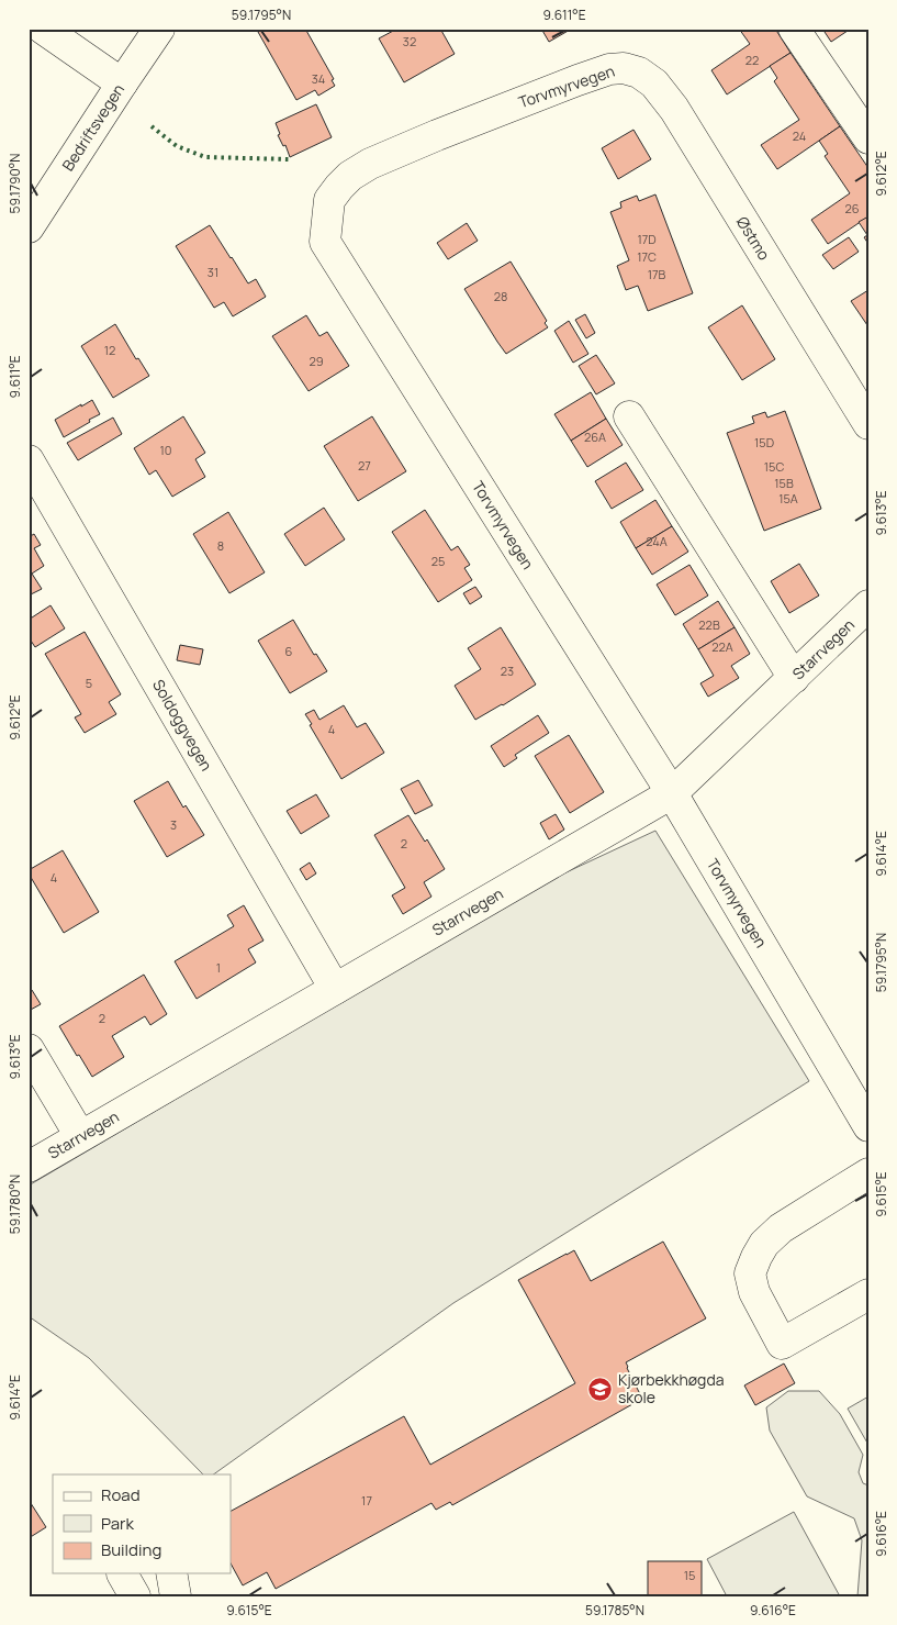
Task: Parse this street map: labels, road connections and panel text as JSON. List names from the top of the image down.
{
  "streets": {
    "street": [
      "Torvmyrvegen",
      "Bedriftsvegen",
      "Østmo",
      "Starrvegen",
      "Soldoggvegen"
    ]
  },
  "crossings": [
    ["Torvmyrvegen", "Østmo"],
    ["Torvmyrvegen", "Starrvegen"],
    ["Starrvegen", "Soldoggvegen"]
  ],
  "places": {
    "school or university": ["Kjørbekkhøgda skole"]
  },
  "house_numbers": [
    "32",
    "22",
    "34",
    "24",
    "26",
    "17D",
    "17C",
    "31",
    "17B",
    "28",
    "12",
    "29",
    "26A",
    "15D",
    "10",
    "27",
    "15C",
    "15B",
    "15A",
    "24A",
    "8",
    "25",
    "22B",
    "22A",
    "6",
    "23",
    "5",
    "4",
    "3",
    "2",
    "4",
    "1",
    "2",
    "17",
    "15"
  ],
  "legend": ["Road", "Park", "Building"],
  "coordinates": [
    "59.1795°N",
    "9.611°E",
    "9.612°E",
    "59.1790°N",
    "9.613°E",
    "9.614°E",
    "9.615°E",
    "59.1780°N",
    "9.616°E",
    "59.1785°N"
  ]
}
